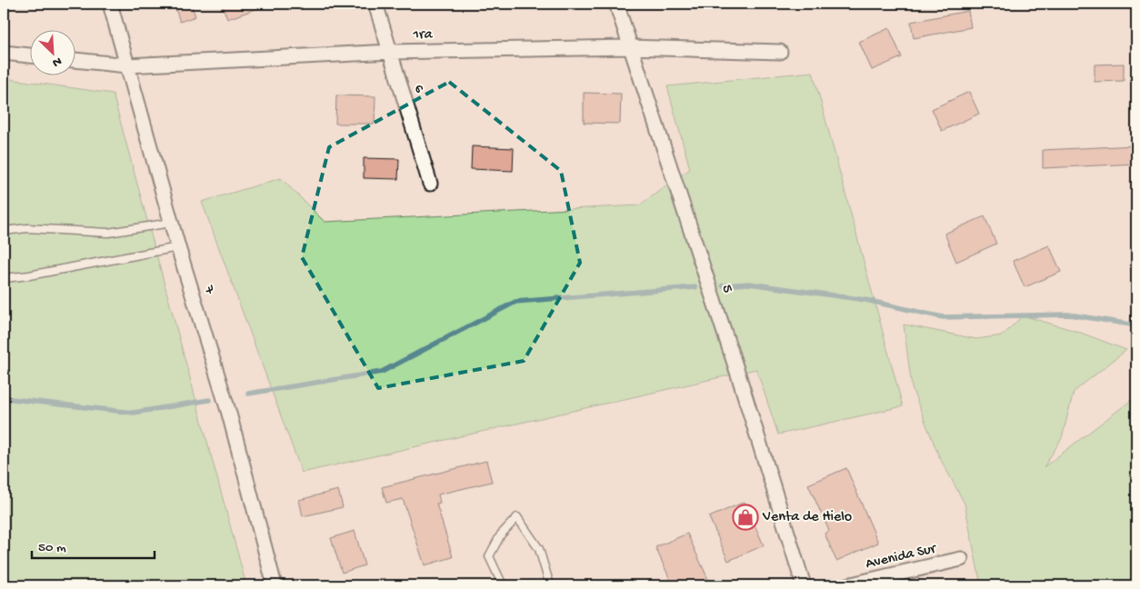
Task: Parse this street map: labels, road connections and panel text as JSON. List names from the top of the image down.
{
  "streets": {
    "street": [
      "1ra",
      "6",
      "5",
      "7",
      "Avenida Sur"
    ]
  },
  "crossings": [
    ["1ra", "6"],
    ["1ra", "5"],
    ["1ra", "7"]
  ],
  "places": {
    "shop": ["Venta de Hielo"]
  },
  "scale_bar": "50 m",
  "north": "bottom right"
}
